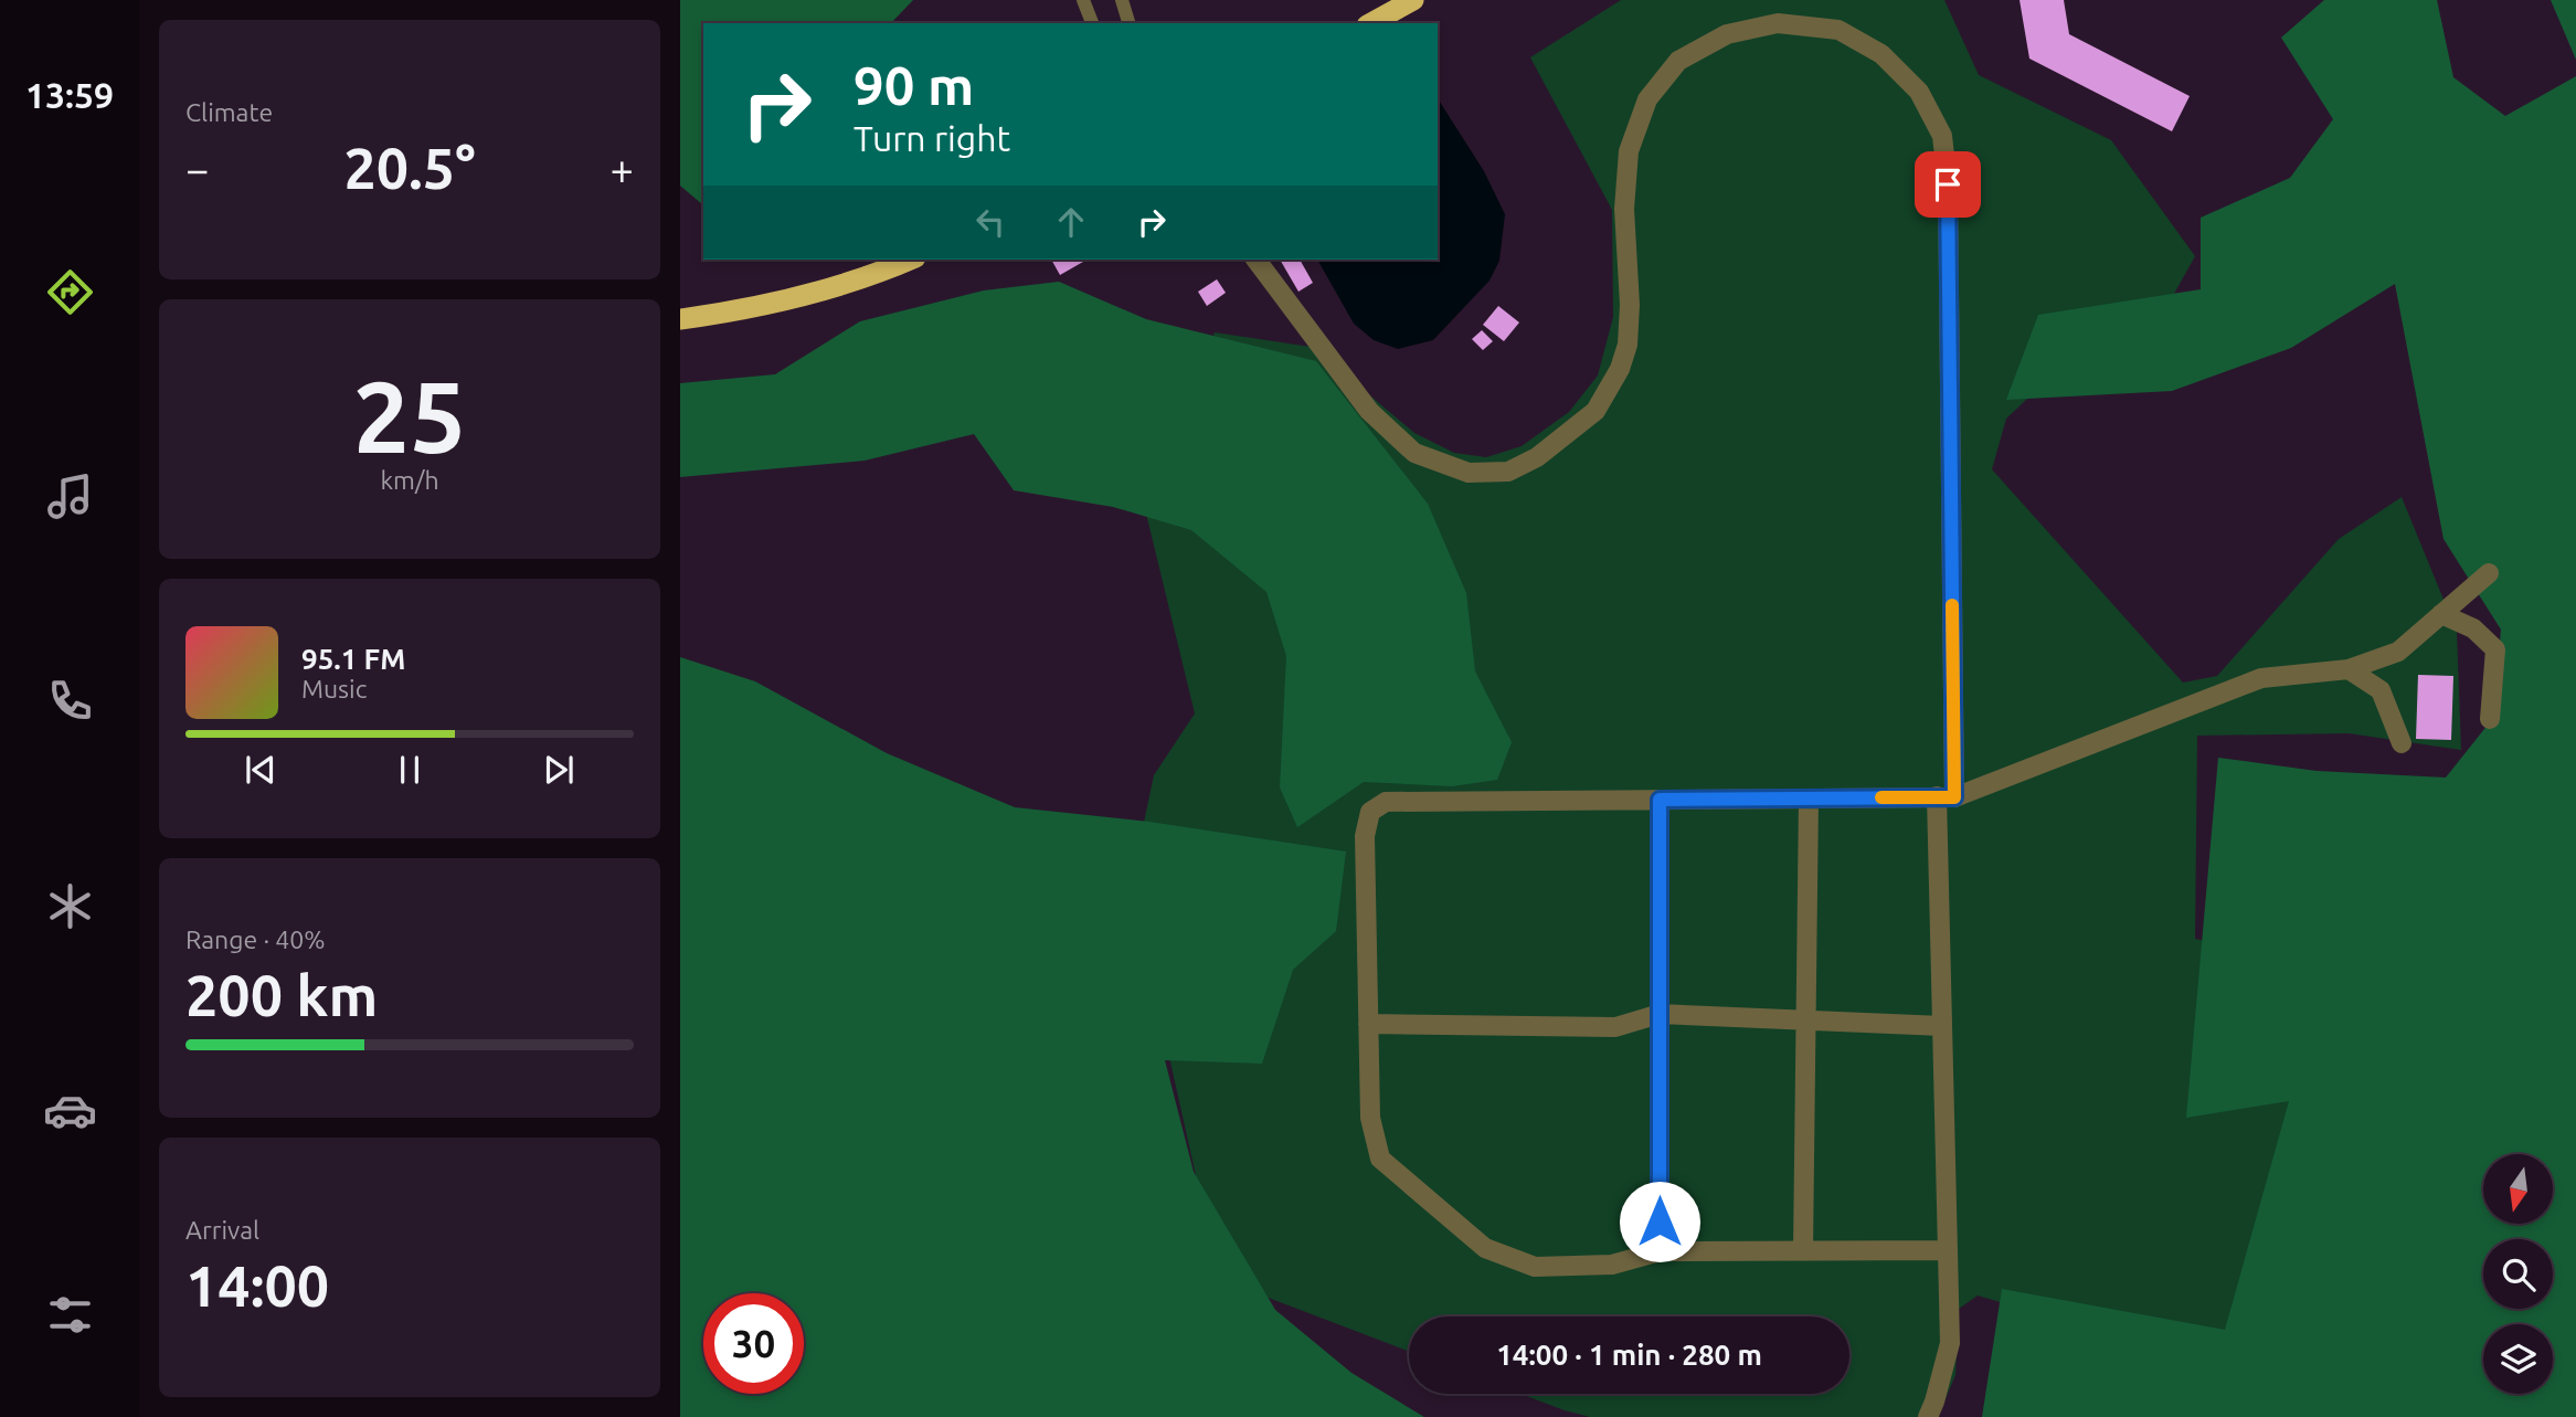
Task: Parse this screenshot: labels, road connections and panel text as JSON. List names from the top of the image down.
{
  "north": "bottom",
  "page": {
    "tabs": "13:59",
    "tile": [
      "Climate",
      ["25", "km/h"],
      ["Range · 40%", "200 km"],
      ["Arrival", "14:00"]
    ],
    "turn": ["90 m", "Turn right"],
    "heat": ["−", "20.5°", "+"],
    "song": ["95.1 FM", "Music"],
    "limit": "30",
    "trip": "14:00 · 1 min · 280 m"
  }
}
